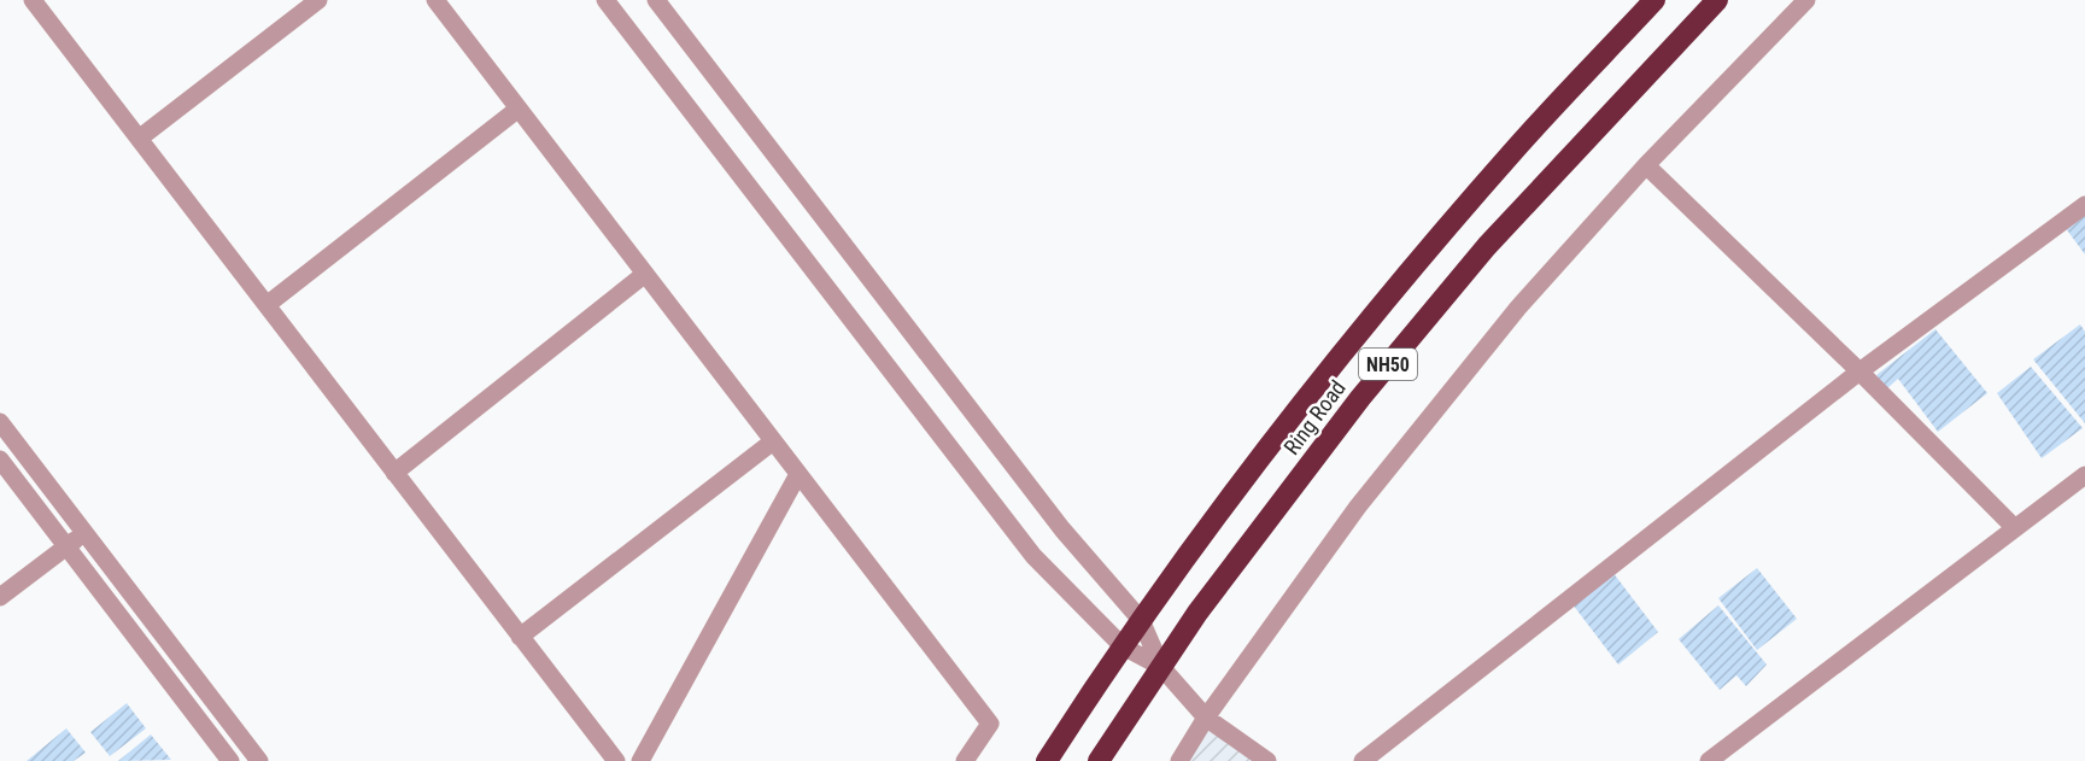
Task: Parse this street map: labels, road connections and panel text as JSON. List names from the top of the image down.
{
  "streets": {
    "highway": ["NH50", "Ring Road"]
  }
}
